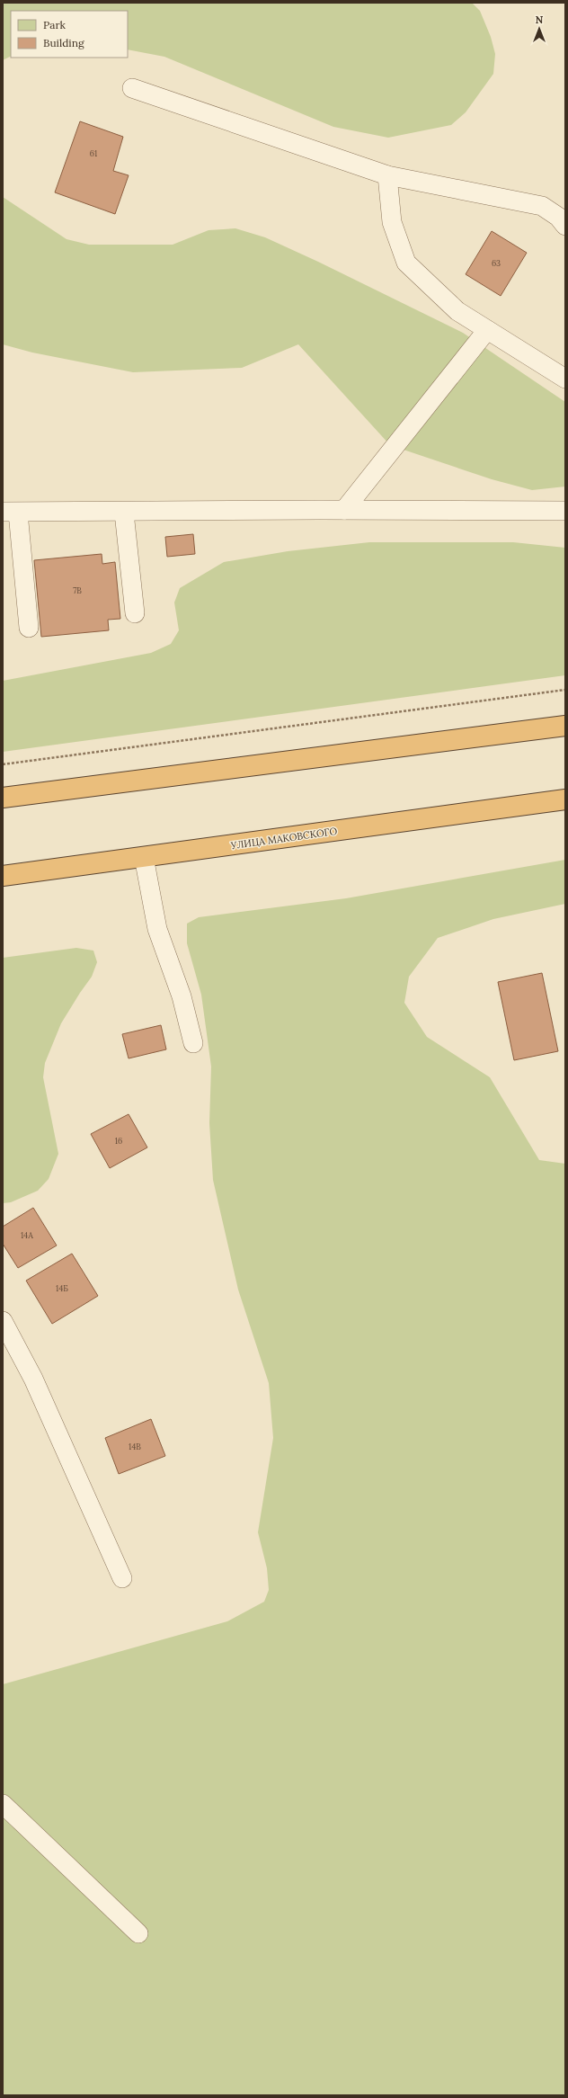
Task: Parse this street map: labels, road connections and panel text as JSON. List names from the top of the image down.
{
  "streets": {
    "highway": ["УЛИЦА МАКОВСКОГО"]
  },
  "house_numbers": [
    "61",
    "63",
    "7В",
    "16",
    "14А",
    "14Б",
    "14В"
  ],
  "legend": ["Park", "Building"],
  "north": "top"
}
